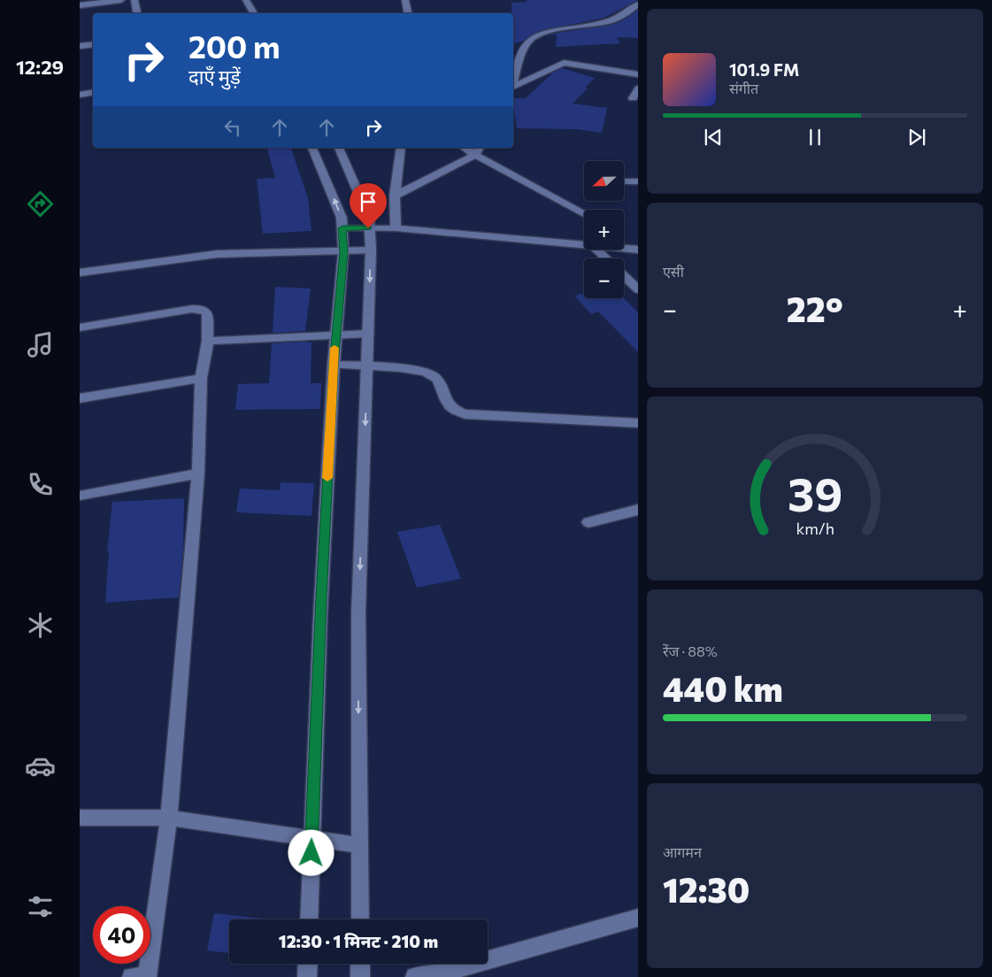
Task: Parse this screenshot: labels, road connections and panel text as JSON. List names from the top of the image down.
{
  "north": "left",
  "page": {
    "tabs": "12:29",
    "turn": ["200 m", "दाएँ मुड़ें"],
    "song": ["101.9 FM", "संगीत"],
    "map_buttons": ["+", "−"],
    "tile": [
      "एसी",
      ["रेंज · 88%", "440 km"],
      ["आगमन", "12:30"]
    ],
    "heat": ["−", "22°", "+"],
    "limit": "40",
    "trip": "12:30 · 1 मिनट · 210 m",
    "gauge": ["39", "km/h"]
  }
}
